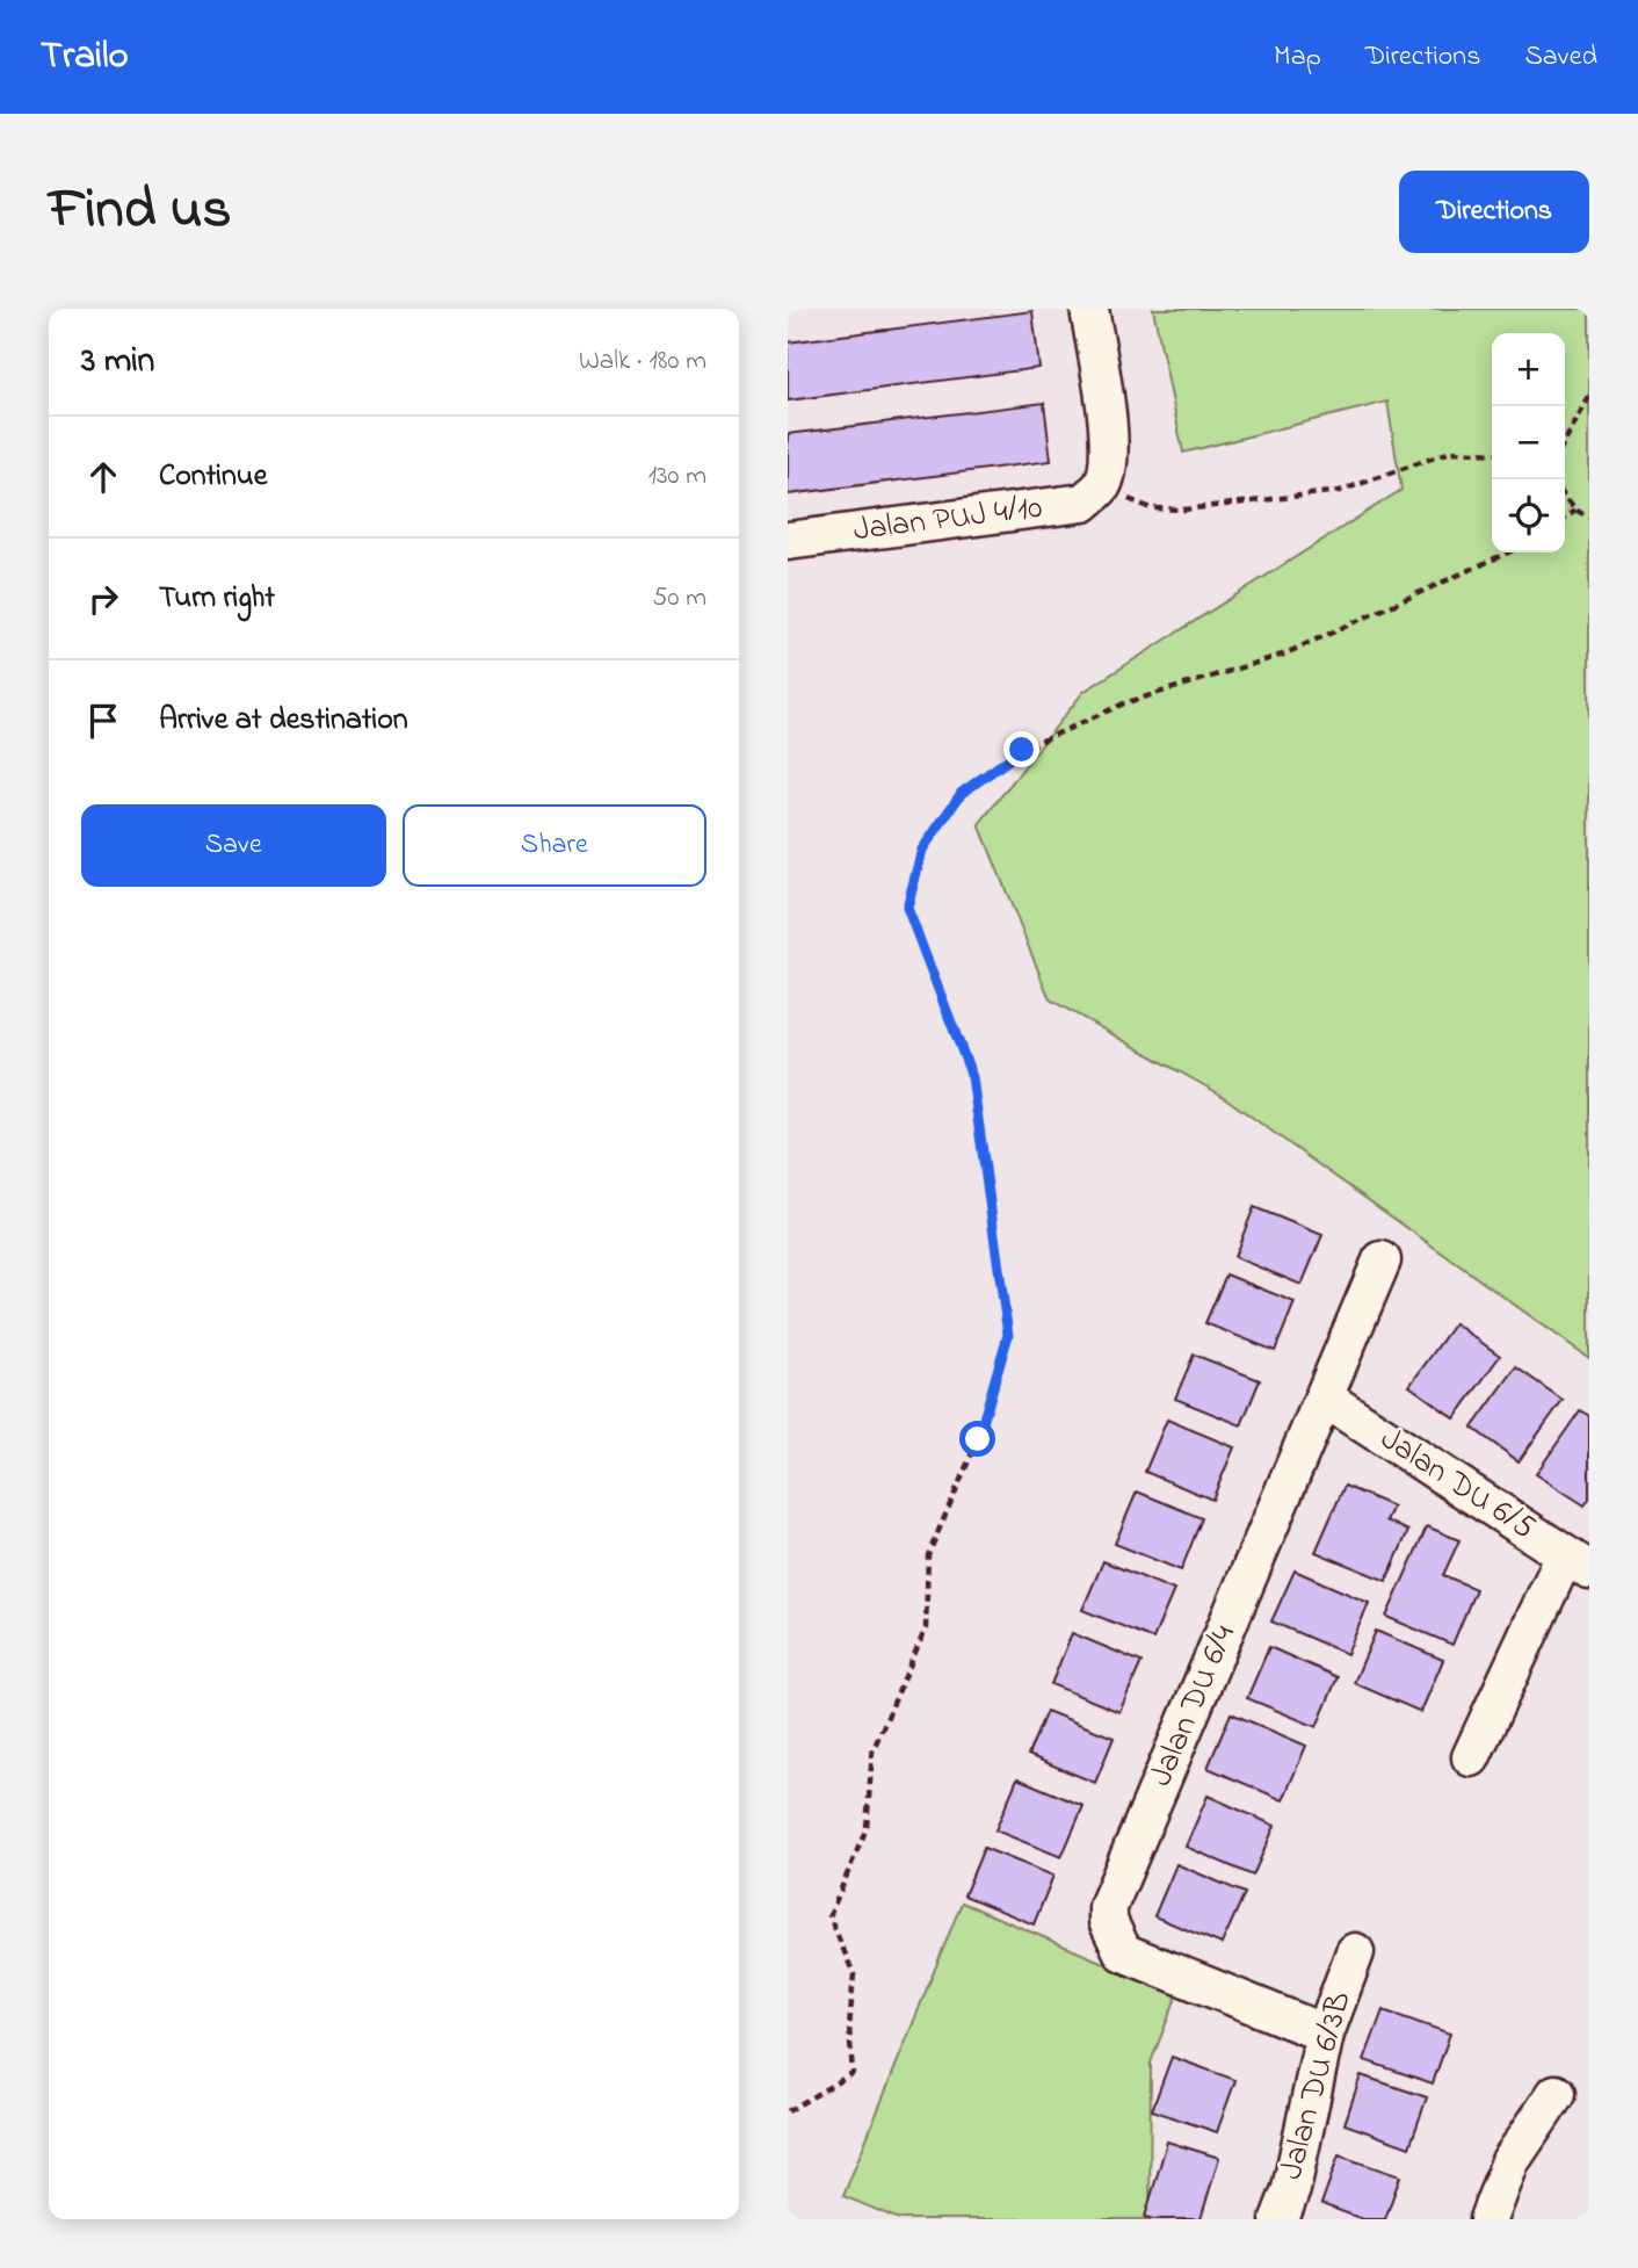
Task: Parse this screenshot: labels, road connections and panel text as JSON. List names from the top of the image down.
{
  "streets": {
    "street": [
      "Jalan PUJ 4/10",
      "Jalan DU 6/5",
      "Jalan DU 6/4",
      "Jalan DU 6/3B"
    ]
  },
  "crossings": [
    ["Jalan DU 6/5", "Jalan DU 6/4"],
    ["Jalan DU 6/4", "Jalan DU 6/3B"]
  ],
  "page": {
    "header": "Trailo",
    "nav": ["Map", "Directions", "Saved"],
    "title": "Find us",
    "buttons": [
      "Directions",
      ["Save", "Share"]
    ],
    "heading": ["3 min", "Walk · 180 m"],
    "map_buttons": ["+", "−"],
    "list": [
      ["Continue", "130 m"],
      ["Turn right", "50 m"],
      "Arrive at destination"
    ]
  }
}
